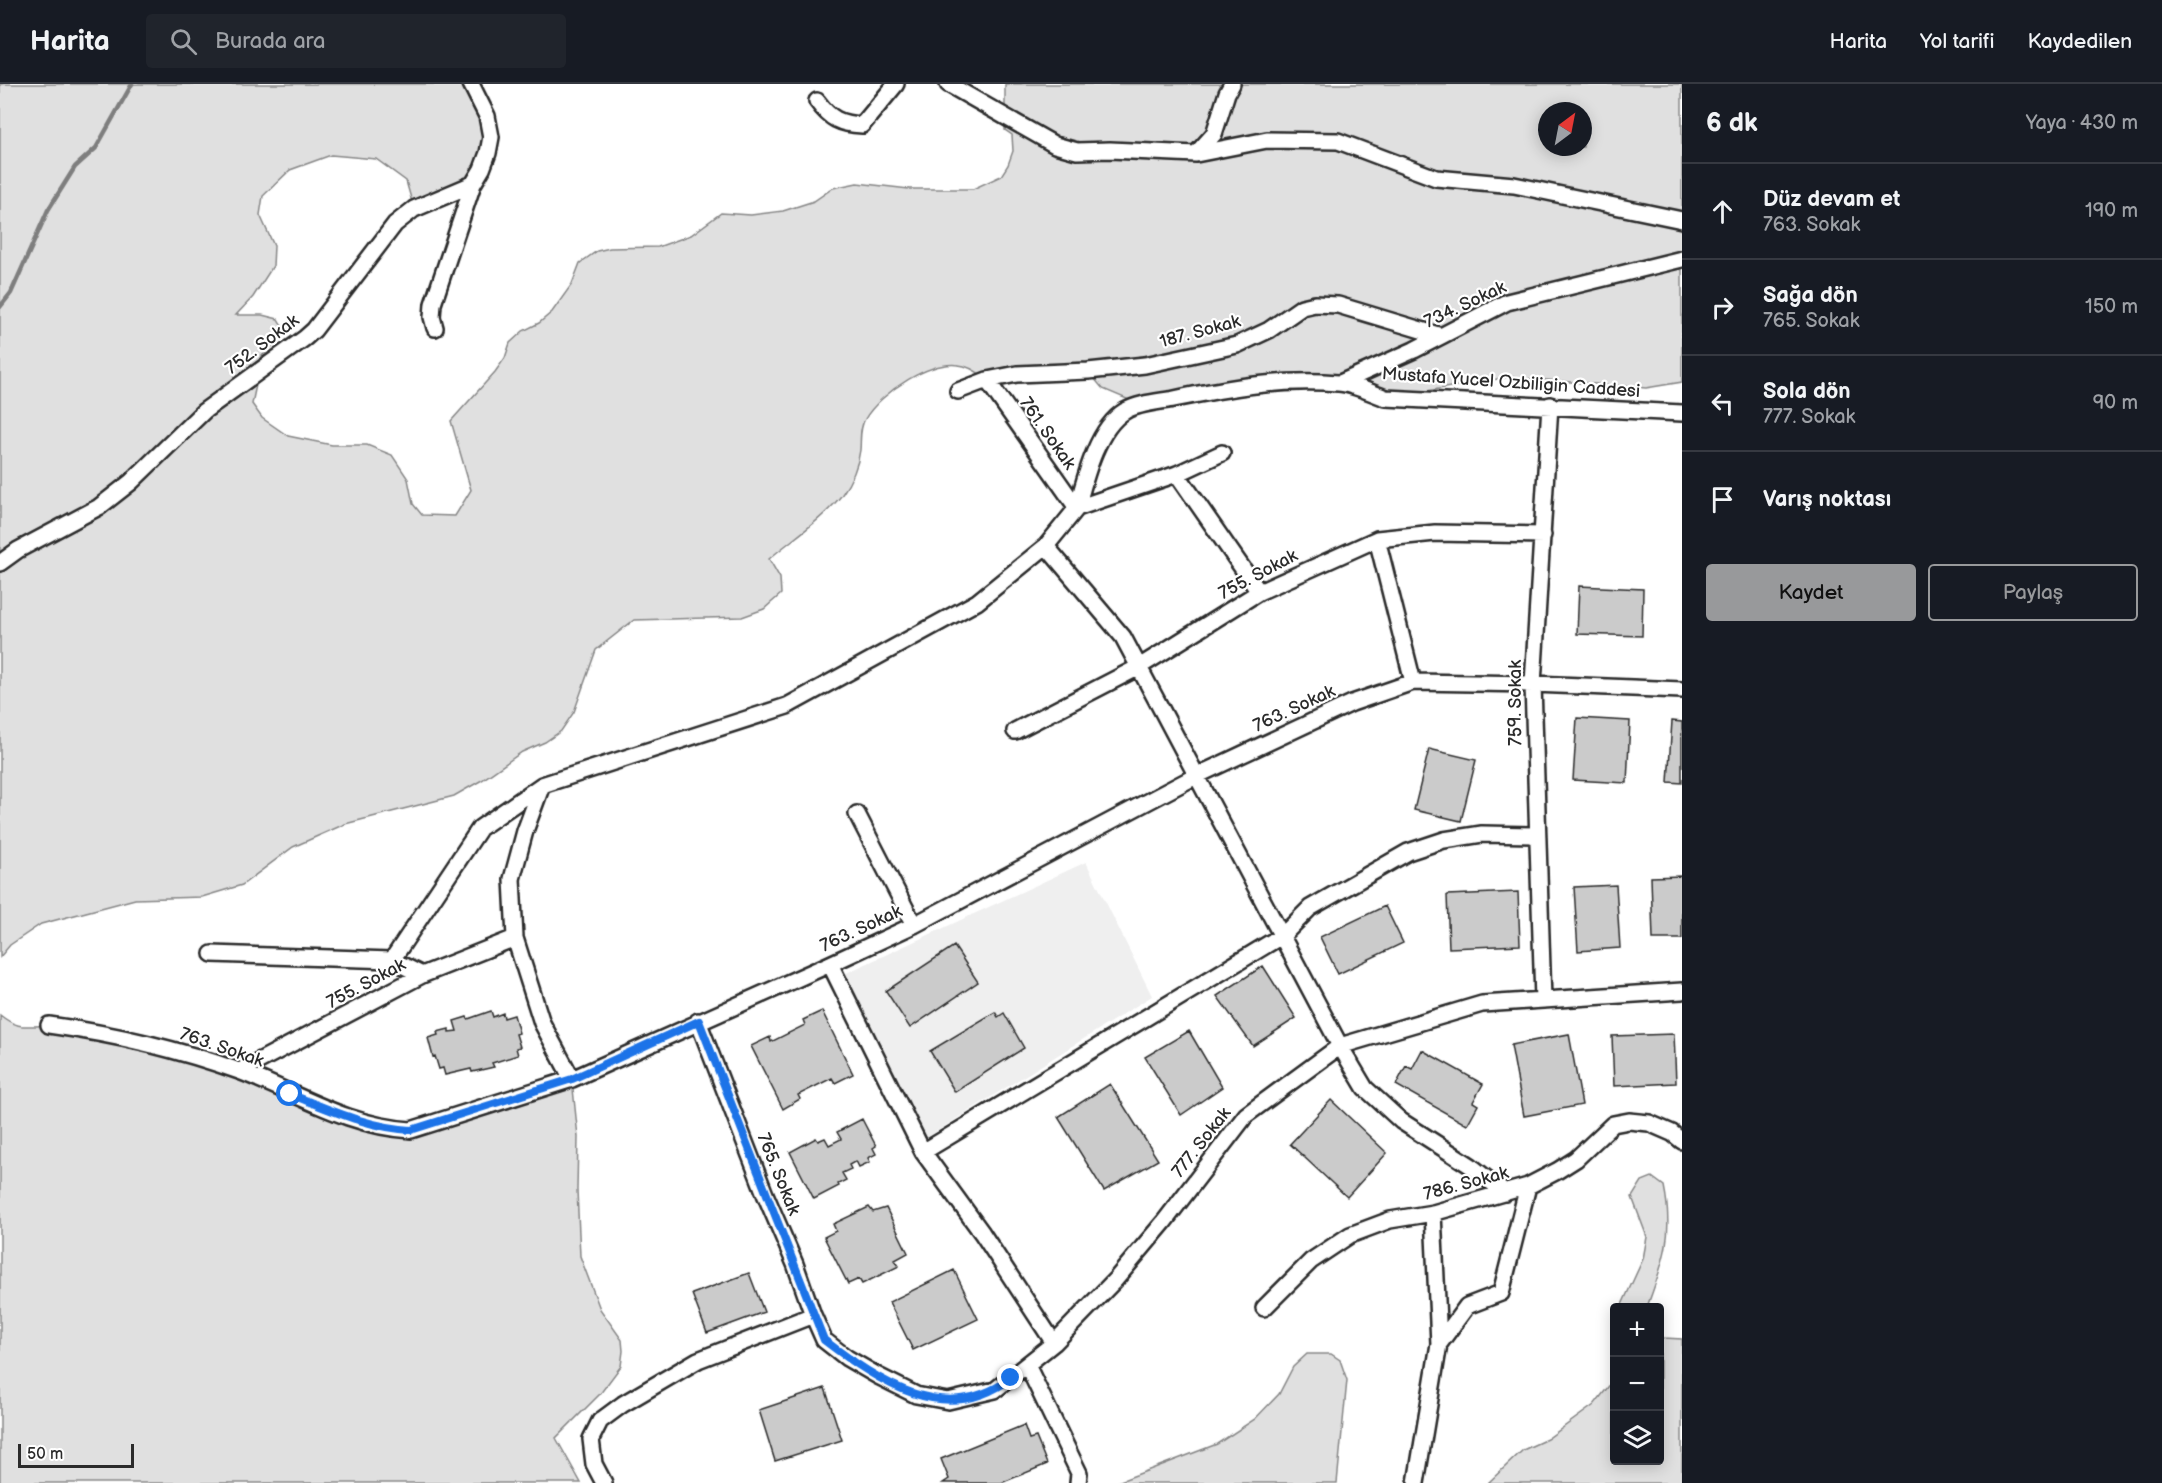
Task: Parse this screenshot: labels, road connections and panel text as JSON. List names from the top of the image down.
{
  "streets": {
    "street": [
      "734. Sokak",
      "187. Sokak",
      "752. Sokak",
      "Mustafa Yucel Ozbiligin Caddesi",
      "761. Sokak",
      "755. Sokak",
      "759. Sokak",
      "763. Sokak",
      "777. Sokak",
      "765. Sokak",
      "786. Sokak"
    ]
  },
  "crossings": [
    ["734. Sokak", "187. Sokak"],
    ["734. Sokak", "Mustafa Yucel Ozbiligin Caddesi"],
    ["187. Sokak", "761. Sokak"],
    ["Mustafa Yucel Ozbiligin Caddesi", "759. Sokak"],
    ["755. Sokak", "759. Sokak"],
    ["755. Sokak", "763. Sokak"],
    ["759. Sokak", "763. Sokak"],
    ["759. Sokak", "777. Sokak"],
    ["763. Sokak", "765. Sokak"],
    ["777. Sokak", "765. Sokak"]
  ],
  "scale_bar": "50 m",
  "north": "top right",
  "page": {
    "header": "Harita",
    "search": "Burada ara",
    "nav": ["Harita", "Yol tarifi", "Kaydedilen"],
    "heading": ["6 dk", "Yaya · 430 m"],
    "list": [
      ["Düz devam et", "763. Sokak", "190 m"],
      ["Sağa dön", "765. Sokak", "150 m"],
      ["Sola dön", "777. Sokak", "90 m"],
      "Varış noktası"
    ],
    "buttons": ["Kaydet", "Paylaş"],
    "map_buttons": ["+", "−"],
    "scale": "50 m"
  }
}
